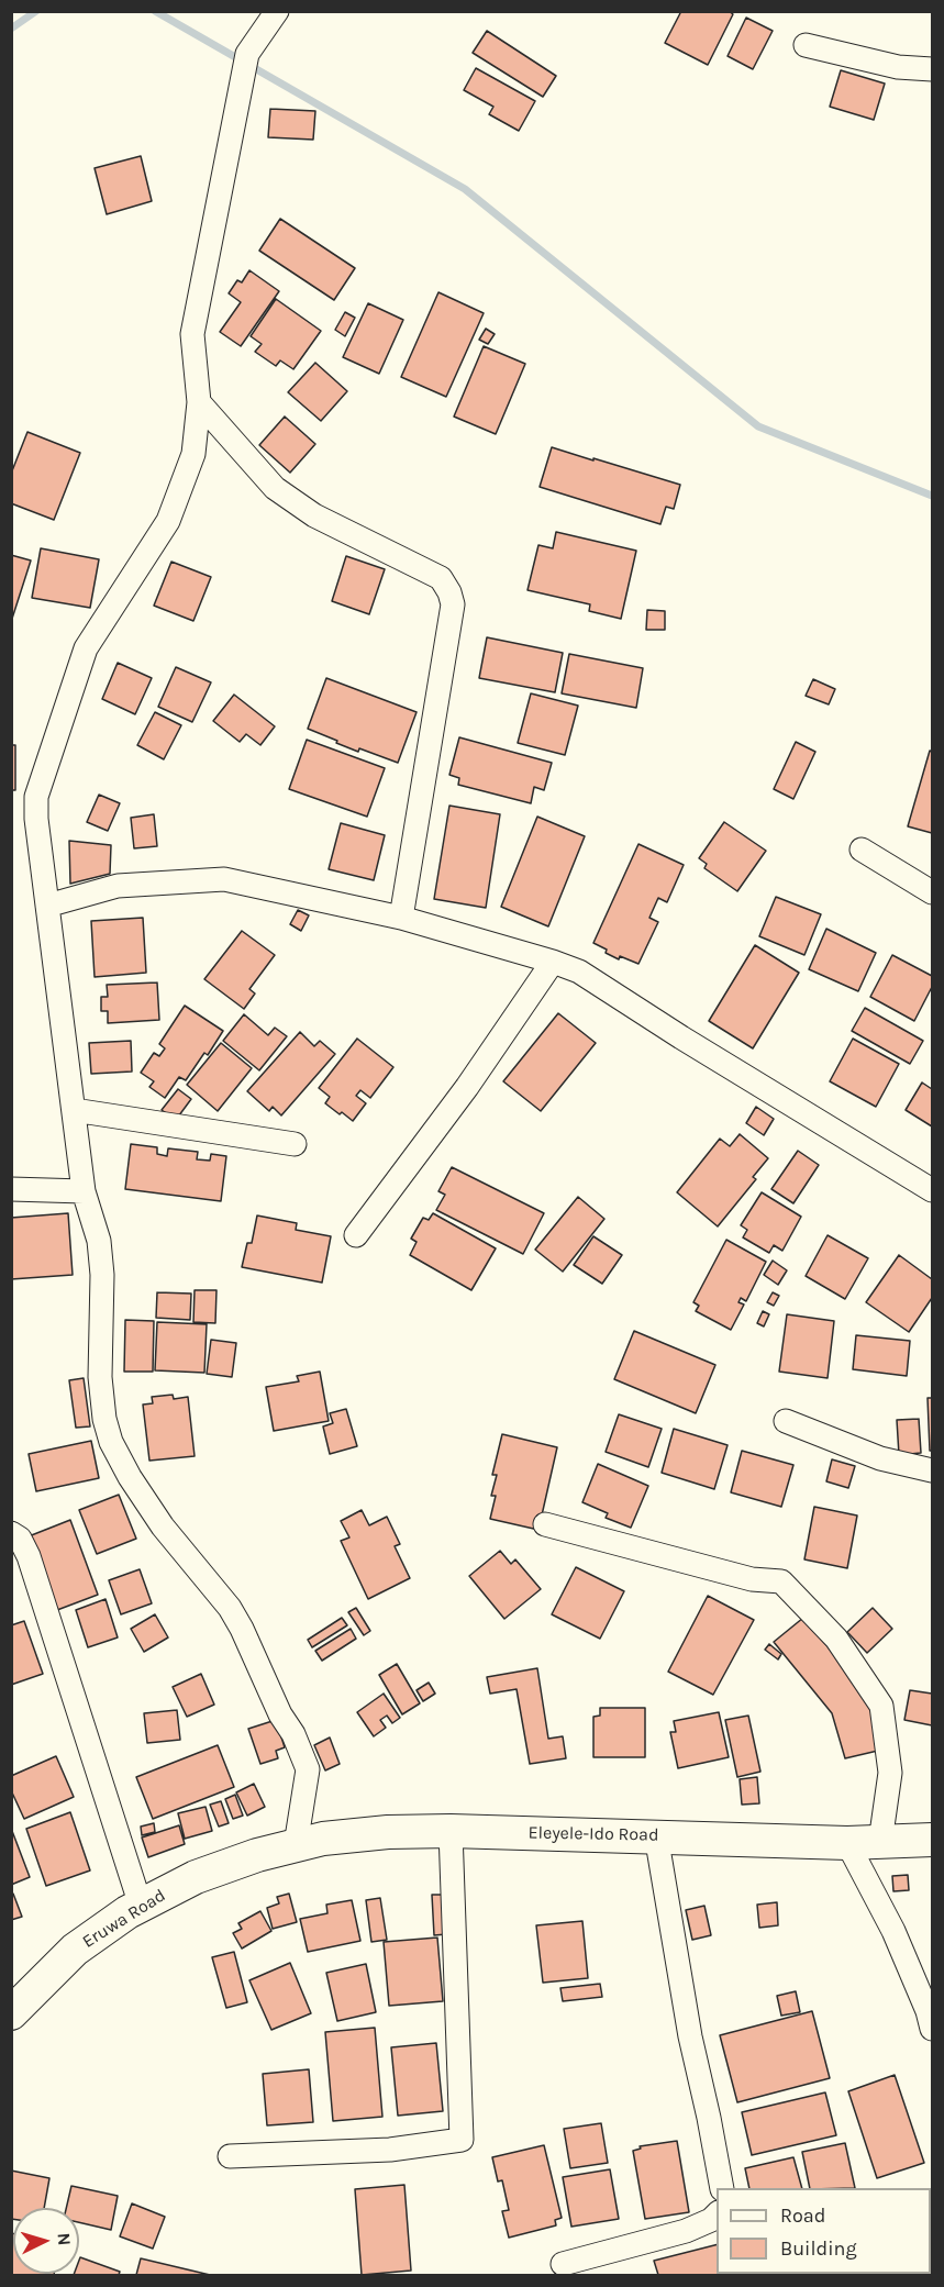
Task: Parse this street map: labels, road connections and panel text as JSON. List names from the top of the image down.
{
  "streets": {
    "main road": ["Eleyele-Ido Road", "Eruwa Road"]
  },
  "crossings": [
    ["Eleyele-Ido Road", "Eruwa Road"]
  ],
  "legend": ["Road", "Building"],
  "north": "right"
}
